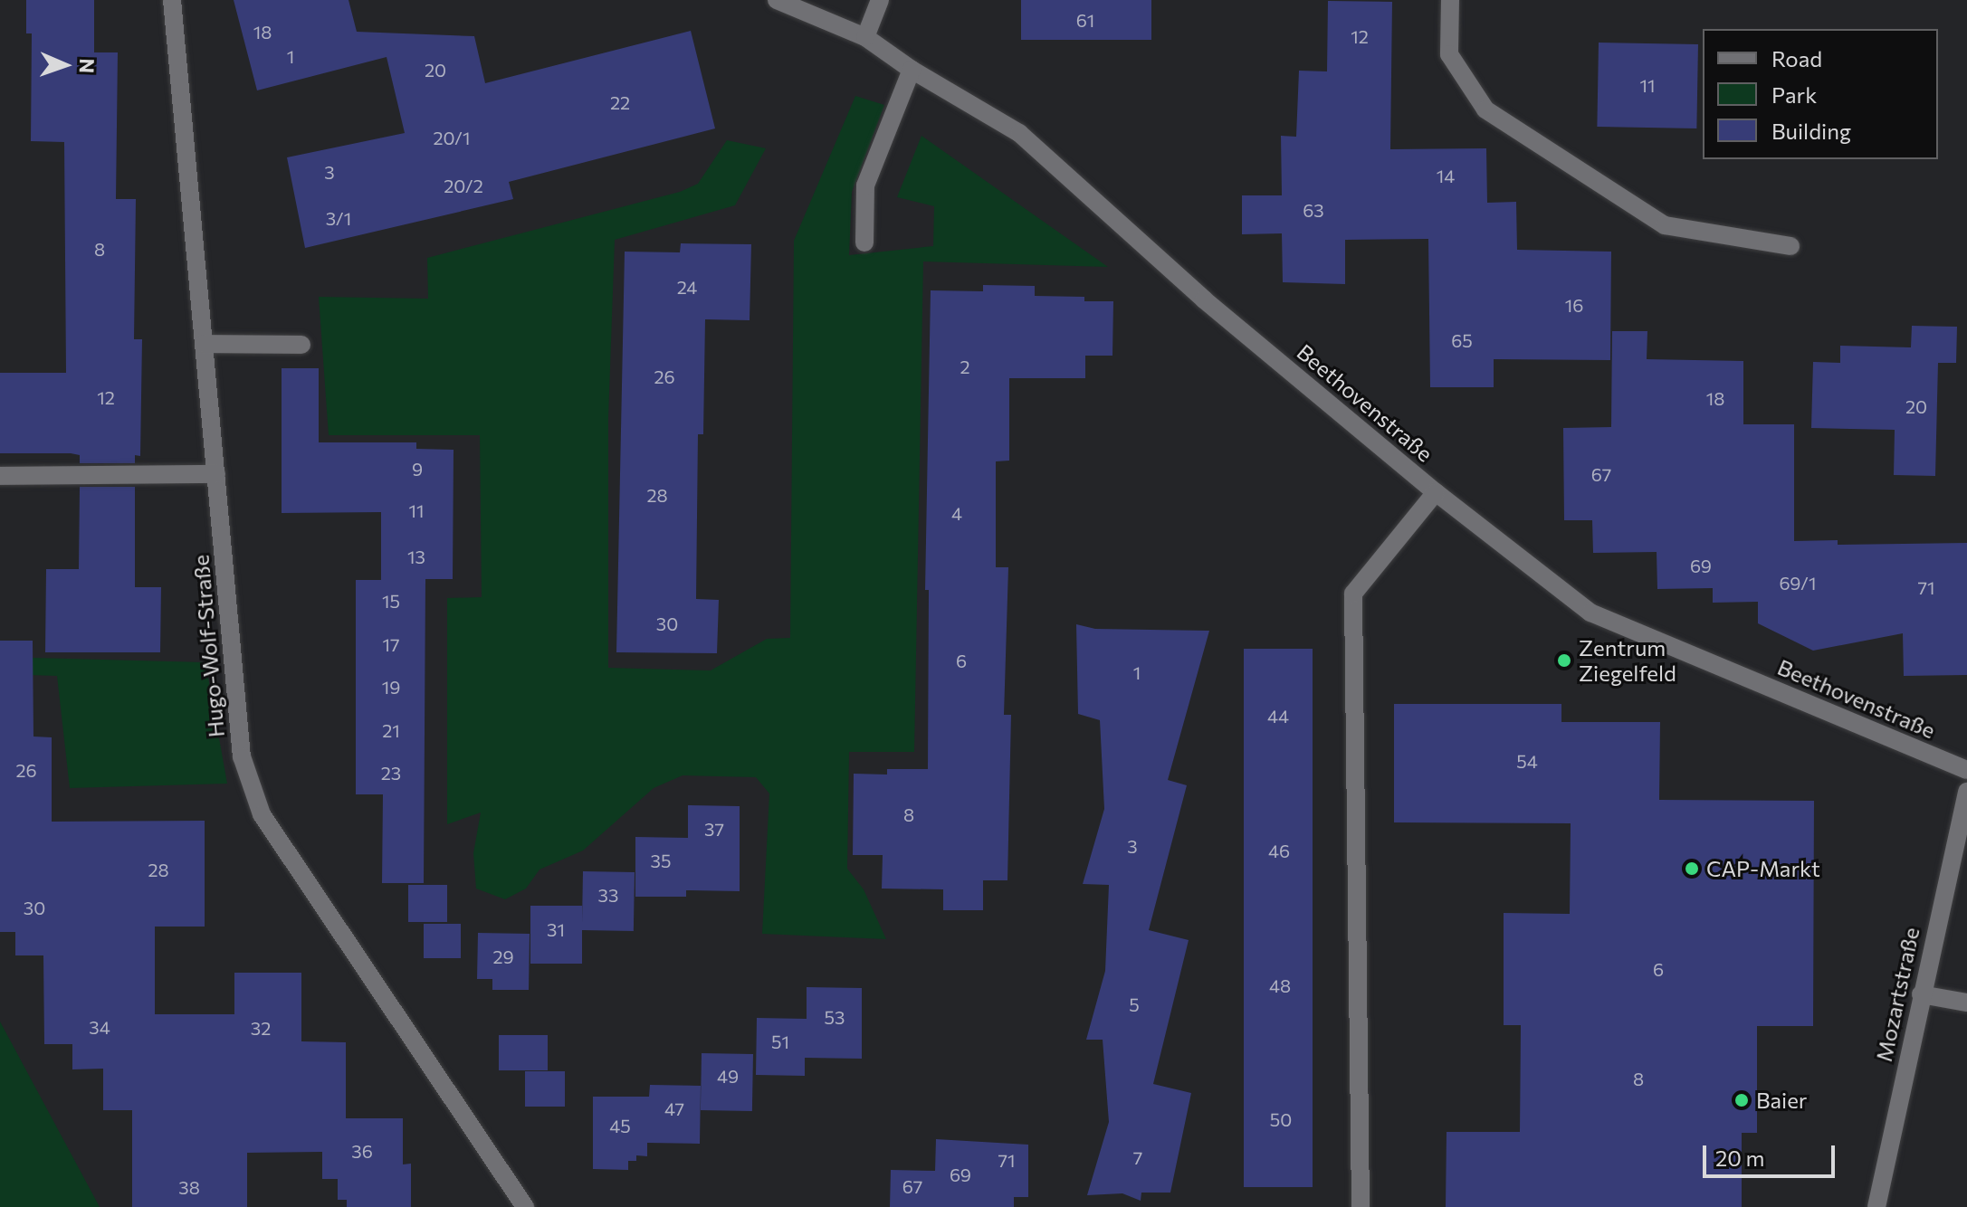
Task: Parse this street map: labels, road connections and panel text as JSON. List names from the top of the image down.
{
  "streets": {
    "street": ["Beethovenstraße", "Hugo-Wolf-Straße", "Mozartstraße"]
  },
  "places": ["Zentrum Ziegelfeld", "CAP-Markt", "Baier"],
  "house_numbers": [
    "61",
    "18",
    "12",
    "1",
    "20",
    "11",
    "22",
    "20/1",
    "3",
    "14",
    "20/2",
    "63",
    "3/1",
    "8",
    "24",
    "16",
    "65",
    "2",
    "26",
    "12",
    "18",
    "20",
    "9",
    "67",
    "28",
    "11",
    "4",
    "13",
    "69",
    "69/1",
    "71",
    "15",
    "30",
    "17",
    "6",
    "1",
    "19",
    "44",
    "21",
    "54",
    "26",
    "23",
    "8",
    "37",
    "3",
    "46",
    "35",
    "28",
    "33",
    "30",
    "31",
    "29",
    "6",
    "48",
    "5",
    "53",
    "34",
    "32",
    "51",
    "49",
    "8",
    "47",
    "50",
    "45",
    "36",
    "7",
    "71",
    "69",
    "67",
    "38"
  ],
  "legend": ["Road", "Park", "Building"],
  "scale_bar": "20 m",
  "north": "right"
}
